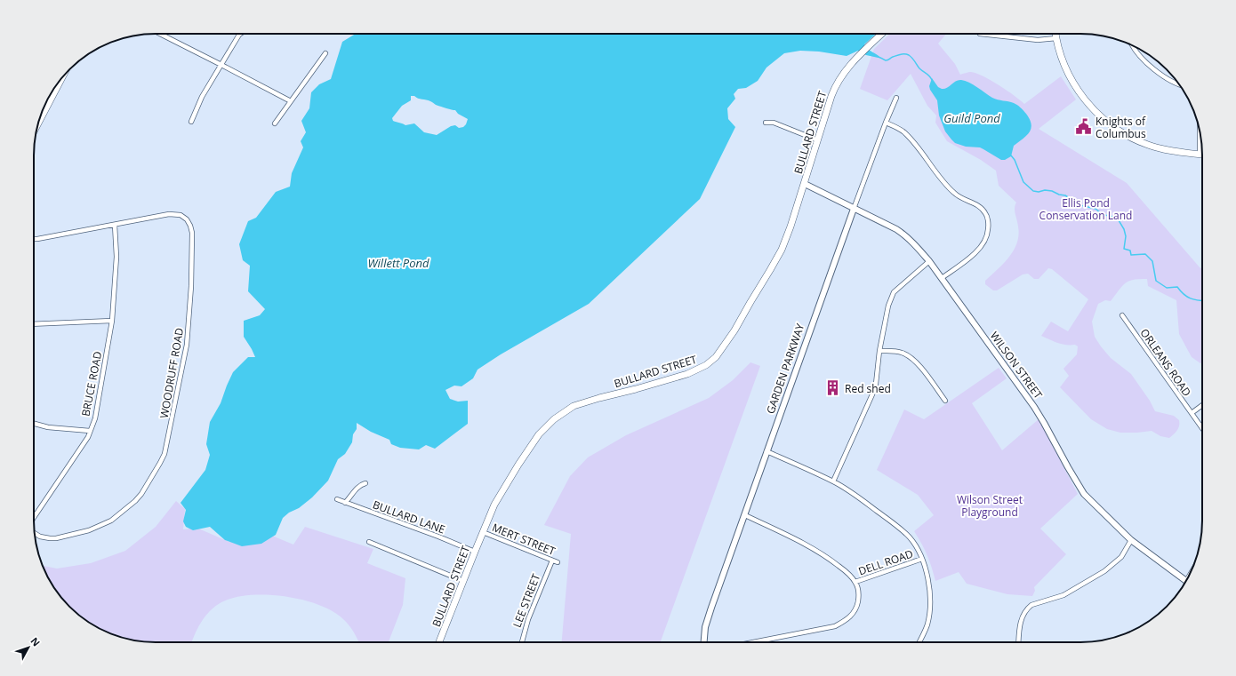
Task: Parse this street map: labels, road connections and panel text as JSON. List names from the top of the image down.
{
  "streets": {
    "main road": ["BULLARD STREET"],
    "street": [
      "ORLEANS ROAD",
      "WILSON STREET",
      "GARDEN PARKWAY",
      "WOODRUFF ROAD",
      "BRUCE ROAD",
      "BULLARD LANE",
      "MERT STREET",
      "DELL ROAD",
      "LEE STREET"
    ]
  },
  "crossings": [
    ["BULLARD STREET", "WILSON STREET"],
    ["BULLARD STREET", "BULLARD LANE"],
    ["BULLARD STREET", "MERT STREET"],
    ["WILSON STREET", "GARDEN PARKWAY"],
    ["WOODRUFF ROAD", "BRUCE ROAD"],
    ["MERT STREET", "LEE STREET"]
  ],
  "water": ["Guild Pond", "Willett Pond"],
  "parks": ["Ellis Pond Conservation Land", "Wilson Street Playground"],
  "places": {
    "public building": ["Knights of Columbus"],
    "building": ["Red shed"]
  },
  "north": "top right"
}
